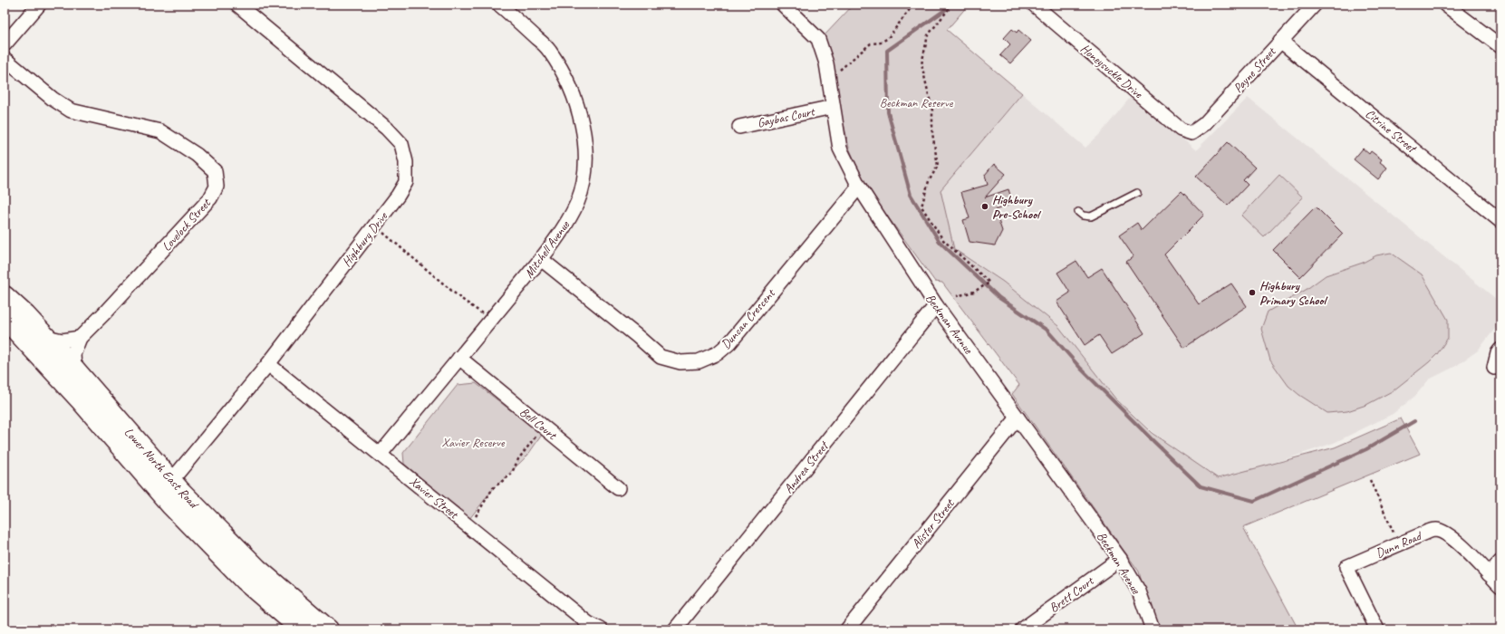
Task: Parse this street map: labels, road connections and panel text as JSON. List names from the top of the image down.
{
  "streets": {
    "main road": ["Lower North East Road"],
    "street": [
      "Payne Street",
      "Honeysuckle Drive",
      "Gaybas Court",
      "Citrine Street",
      "Lovelock Street",
      "Highbury Drive",
      "Mitchell Avenue",
      "Duncan Crescent",
      "Beckman Avenue",
      "Bell Court",
      "Andrea Street",
      "Xavier Street",
      "Alister Street",
      "Dunn Road",
      "Brett Court"
    ]
  },
  "crossings": [
    ["Payne Street", "Honeysuckle Drive"],
    ["Payne Street", "Citrine Street"],
    ["Gaybas Court", "Beckman Avenue"],
    ["Lovelock Street", "Lower North East Road"],
    ["Highbury Drive", "Lower North East Road"],
    ["Highbury Drive", "Xavier Street"],
    ["Mitchell Avenue", "Duncan Crescent"],
    ["Mitchell Avenue", "Bell Court"],
    ["Mitchell Avenue", "Xavier Street"],
    ["Duncan Crescent", "Beckman Avenue"],
    ["Beckman Avenue", "Andrea Street"],
    ["Beckman Avenue", "Alister Street"],
    ["Beckman Avenue", "Brett Court"]
  ],
  "parks": ["Beckman Reserve", "Xavier Reserve"],
  "places": ["Highbury Pre-School", "Highbury Primary School"]
}
